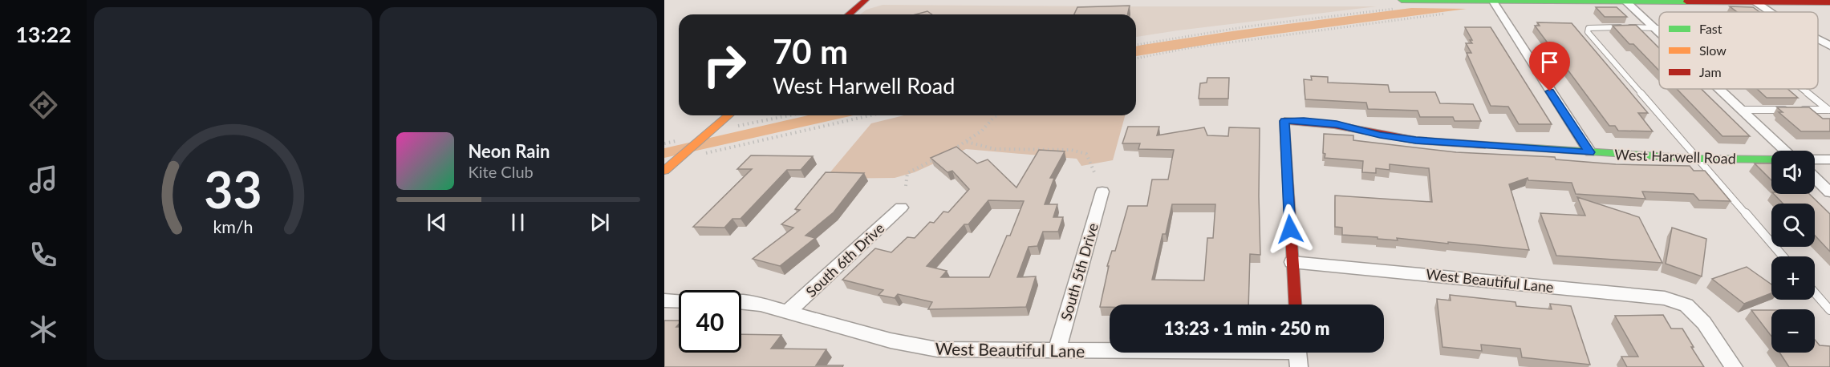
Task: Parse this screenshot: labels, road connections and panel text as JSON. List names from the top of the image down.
{
  "streets": {
    "street": [
      "West Harwell Road",
      "South 6th Drive",
      "South 5th Drive",
      "West Beautiful Lane"
    ]
  },
  "crossings": [
    ["West Harwell Road", "West Beautiful Lane"],
    ["South 6th Drive", "West Beautiful Lane"],
    ["South 5th Drive", "West Beautiful Lane"]
  ],
  "legend": ["Fast", "Slow", "Jam"],
  "page": {
    "tabs": "13:22",
    "turn": ["70 m", "West Harwell Road"],
    "song": ["Neon Rain", "Kite Club"],
    "map_buttons": ["+", "−"],
    "limit": "40",
    "trip": "13:23 · 1 min · 250 m",
    "gauge": ["33", "km/h"]
  }
}
